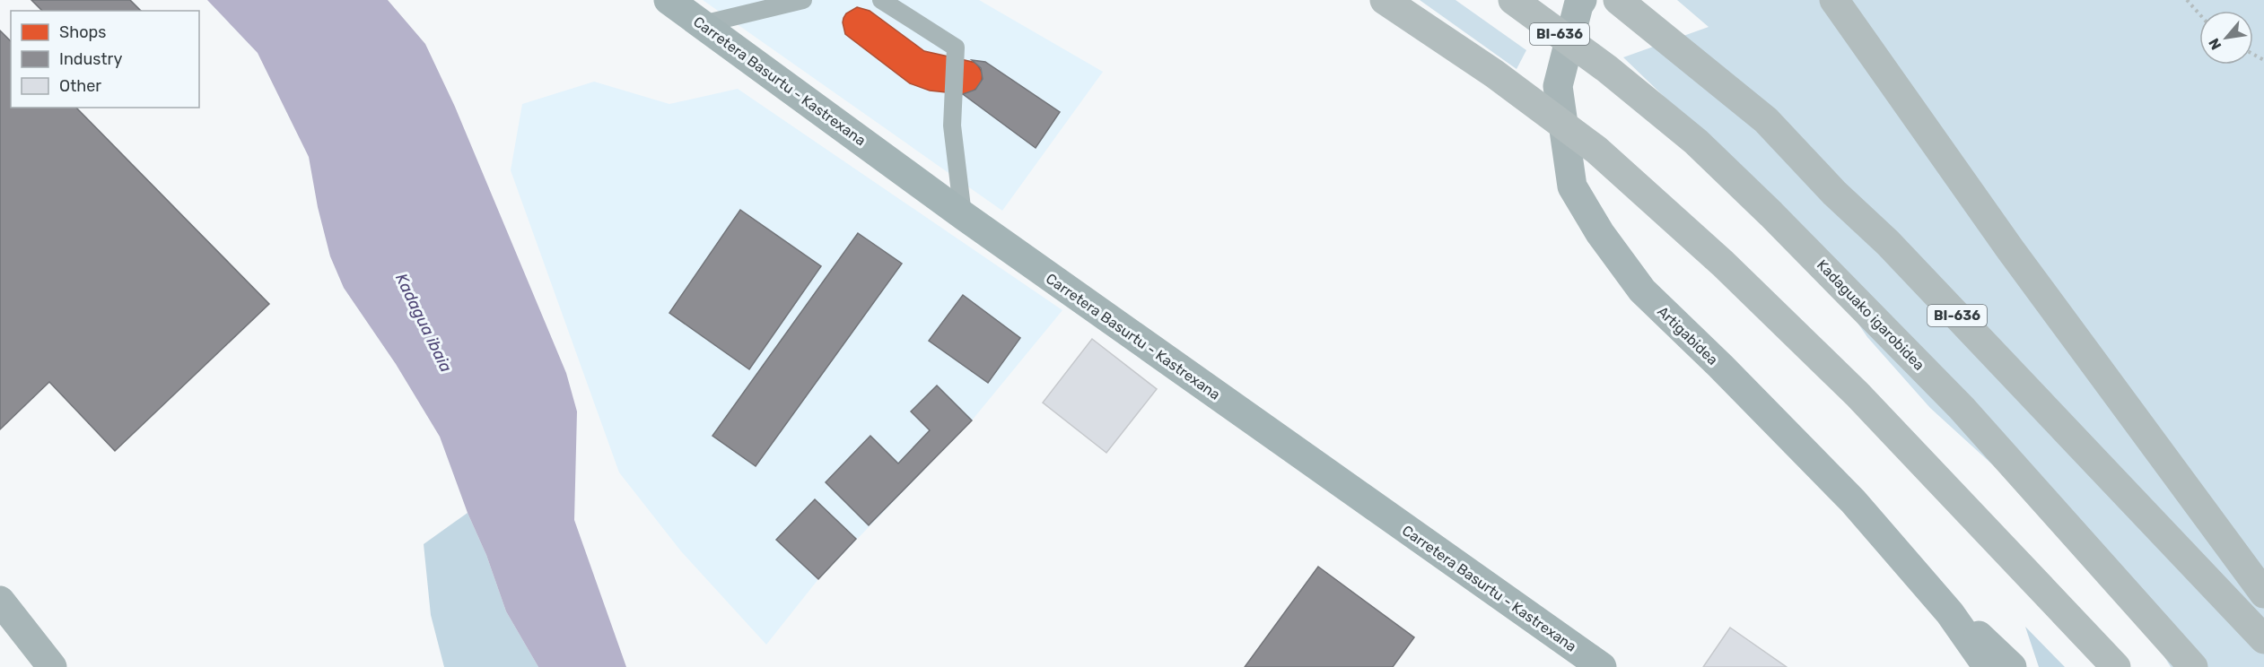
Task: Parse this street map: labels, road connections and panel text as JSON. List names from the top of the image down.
{
  "streets": {
    "highway": ["BI-636", "Kadaguako igarobidea"],
    "street": ["Carretera Basurtu - Kastrexana", "Artigabidea"]
  },
  "water": ["Kadagua ibaia"],
  "legend": ["Shops", "Industry", "Other"],
  "north": "bottom left"
}
